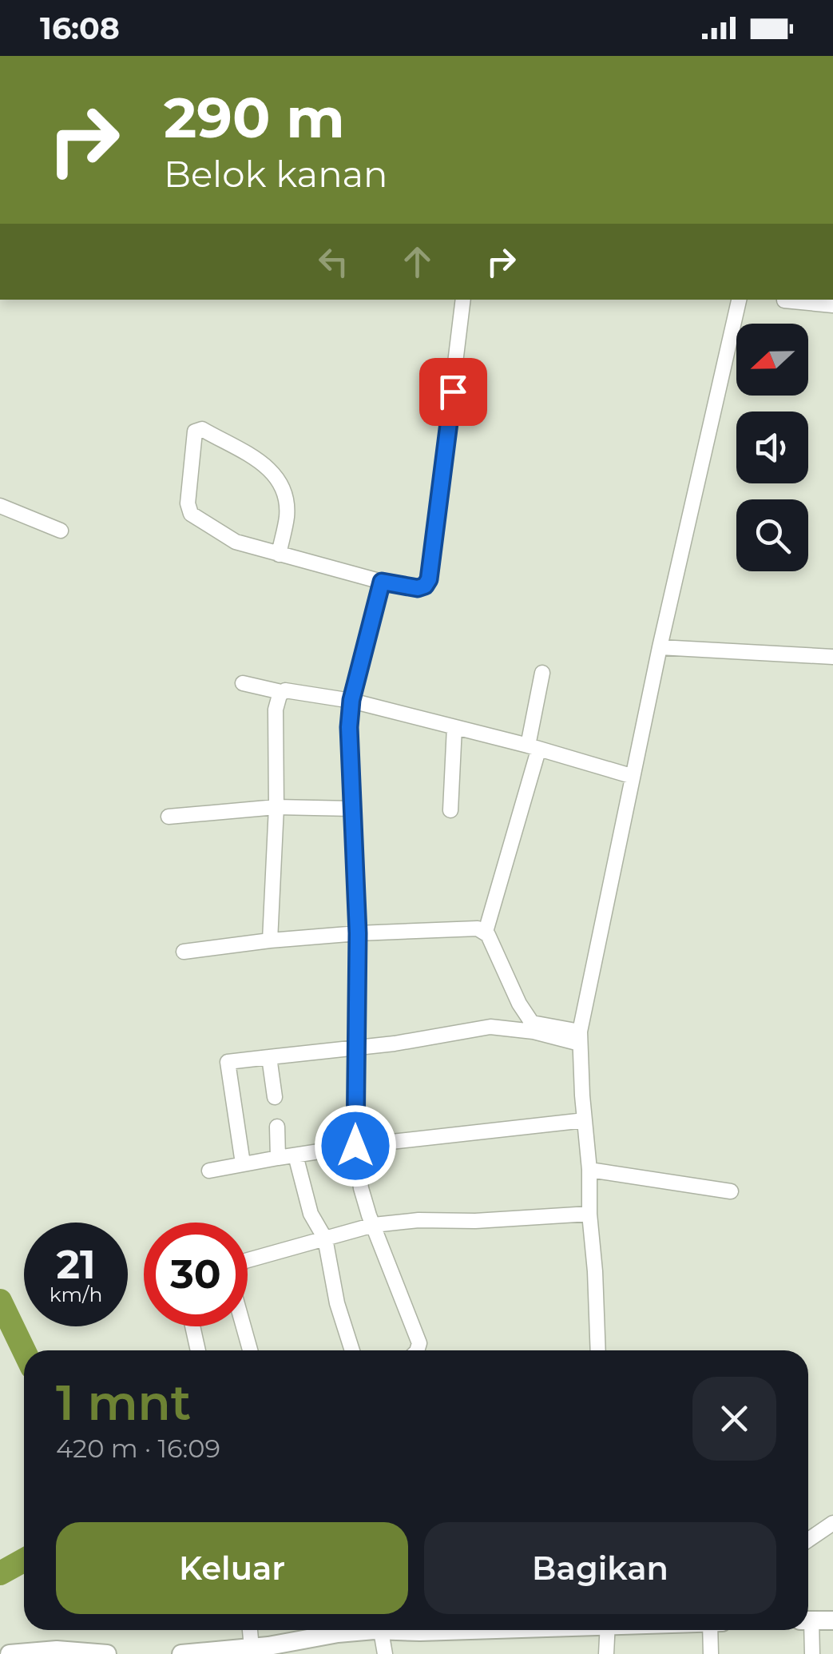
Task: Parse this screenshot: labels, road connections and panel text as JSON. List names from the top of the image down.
{
  "north": "left",
  "page": {
    "status": "16:08",
    "turn": ["290 m", "Belok kanan"],
    "speed": "21 km/h",
    "limit": "30",
    "heading": ["1 mnt", "420 m · 16:09"],
    "buttons": ["Keluar", "Bagikan"]
  }
}
